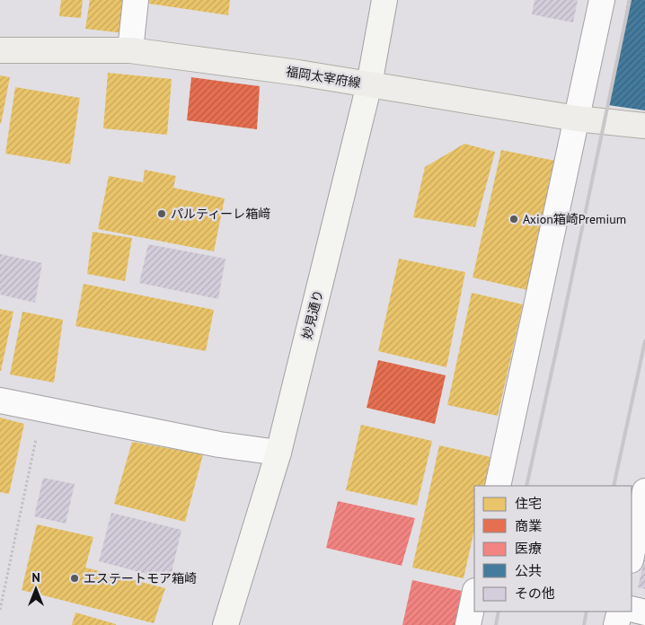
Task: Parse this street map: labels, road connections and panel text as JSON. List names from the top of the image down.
{
  "streets": {
    "main road": ["福岡太宰府線", "妙見通り"]
  },
  "crossings": [
    ["福岡太宰府線", "妙見通り"]
  ],
  "places": ["パルティーレ箱﨑", "Axion箱崎Premium", "エステートモア箱崎"],
  "legend": [
    "住宅",
    "商業",
    "医療",
    "公共",
    "その他"
  ],
  "north": "top"
}
